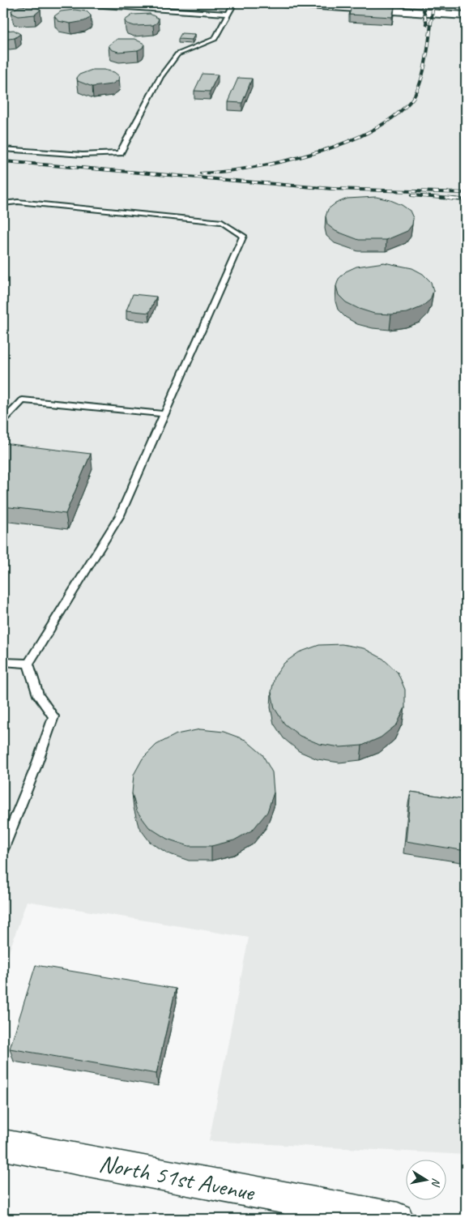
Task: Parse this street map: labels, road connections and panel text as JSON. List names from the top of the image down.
{
  "streets": {
    "main road": ["North 51st Avenue"]
  },
  "north": "right"
}
